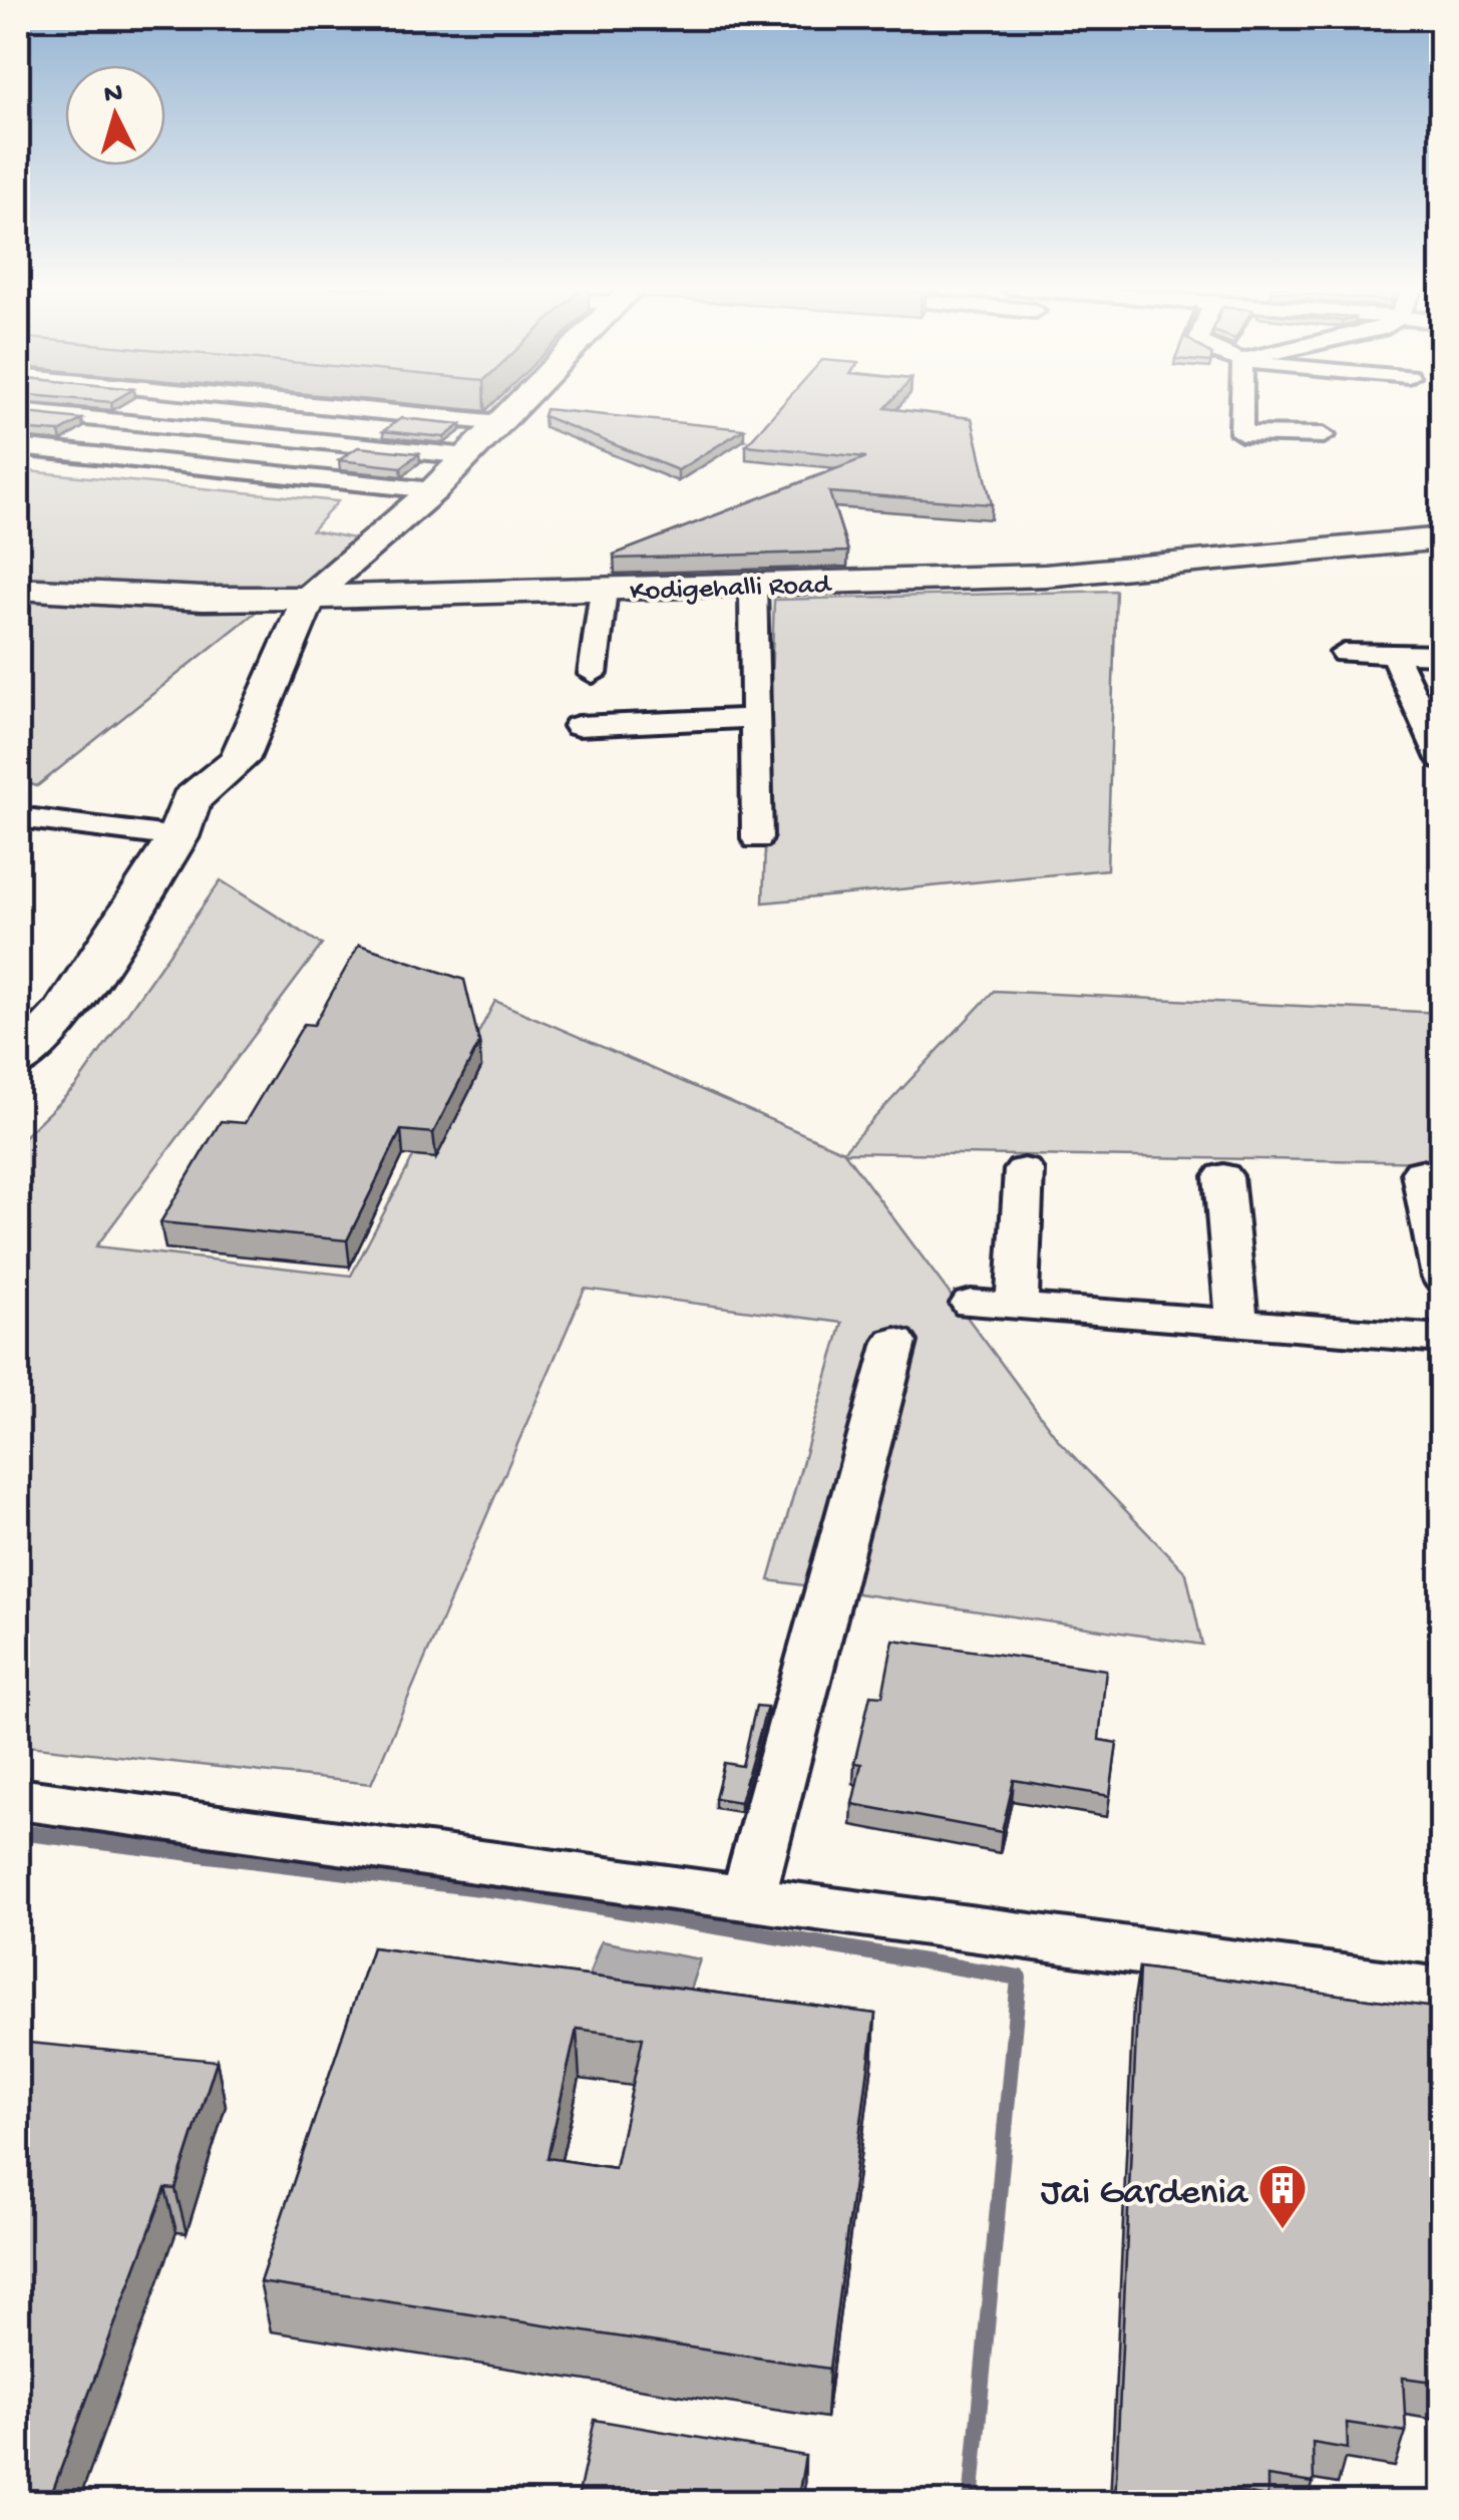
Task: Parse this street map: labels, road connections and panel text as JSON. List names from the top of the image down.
{
  "streets": {
    "street": ["Kodigehalli Road"]
  },
  "places": {
    "building": ["Jai Gardenia"]
  },
  "north": "top"
}
